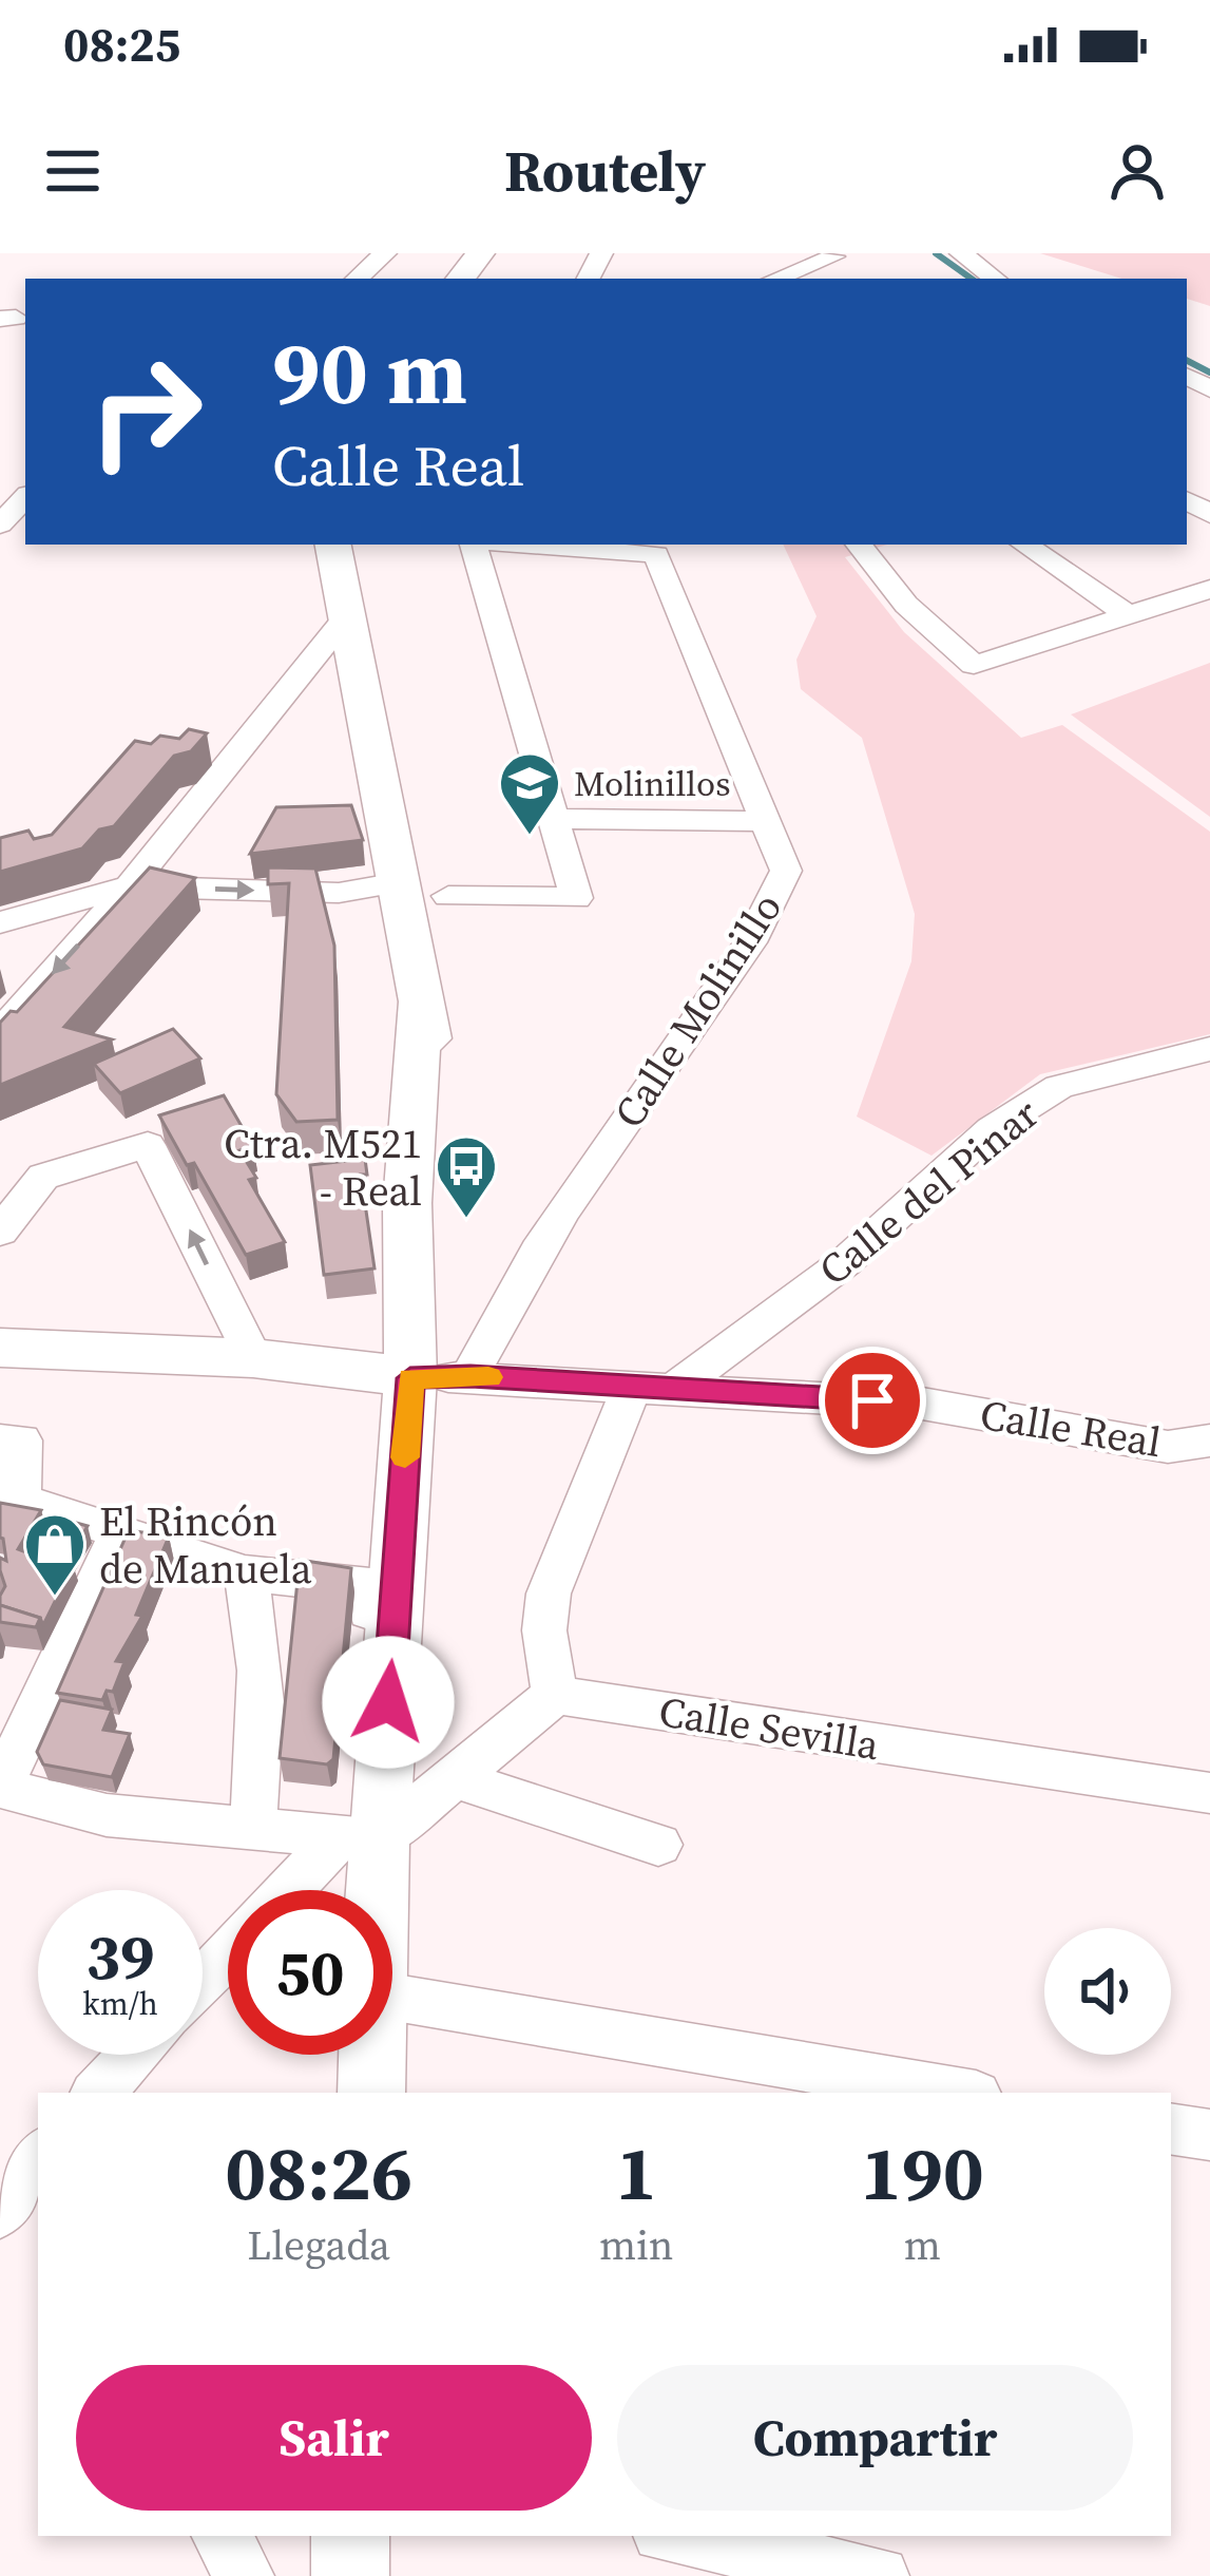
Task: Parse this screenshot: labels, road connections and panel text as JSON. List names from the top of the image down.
{
  "streets": {
    "main road": ["Calle Real"],
    "street": ["Calle Molinillo", "Calle del Pinar", "Calle Sevilla"]
  },
  "crossings": [
    ["Calle Molinillo", "Calle Real"],
    ["Calle del Pinar", "Calle Real"]
  ],
  "places": {
    "school or university": ["Molinillos"],
    "bus stop": ["Ctra. M521 - Real"],
    "shop": ["El Rincón de Manuela"]
  },
  "page": {
    "status": "08:25",
    "header": "Routely",
    "turn": ["90 m", "Calle Real"],
    "speed": "39 km/h",
    "limit": "50",
    "eta": [
      "08:26",
      "Llegada",
      "1",
      "min",
      "190",
      "m"
    ],
    "buttons": ["Salir", "Compartir"]
  }
}
